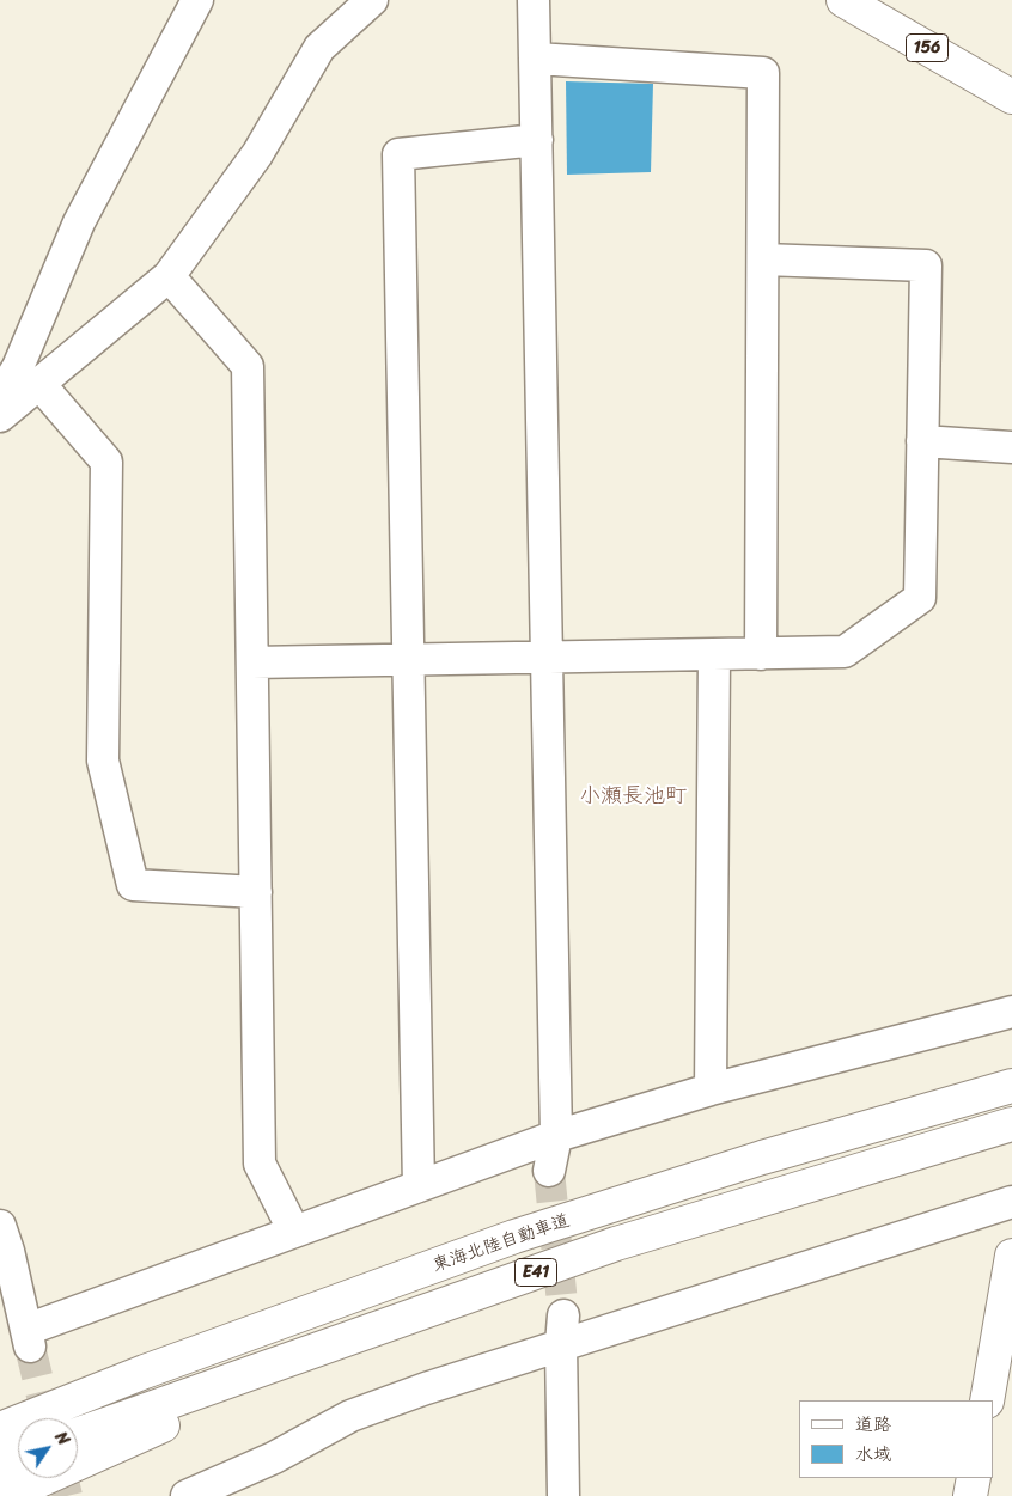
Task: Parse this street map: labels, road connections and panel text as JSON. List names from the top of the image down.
{
  "streets": {
    "highway": ["156", "東海北陸自動車道", "E41"]
  },
  "districts": ["小瀬長池町"],
  "legend": ["道路", "水域"],
  "north": "top right"
}
